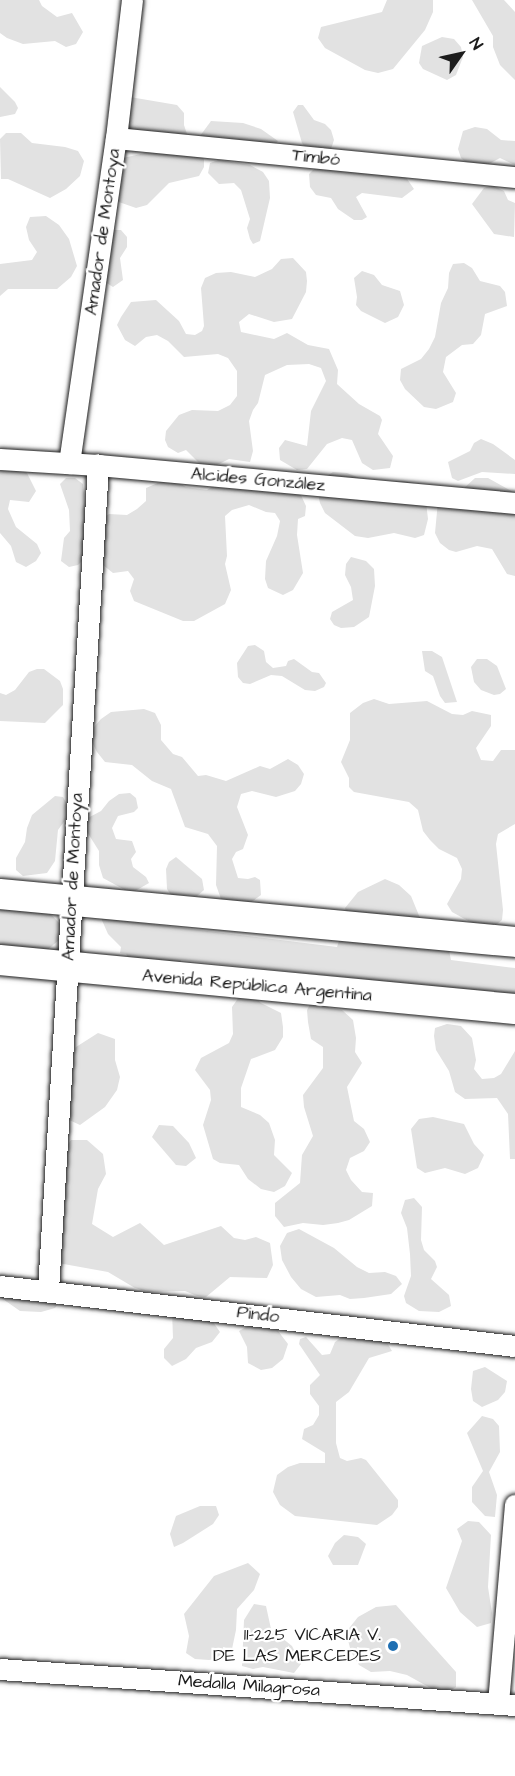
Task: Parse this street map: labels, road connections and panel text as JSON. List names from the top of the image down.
{
  "streets": {
    "main road": ["Avenida República Argentina"],
    "street": [
      "Timbó",
      "Amador de Montoya",
      "Alcides González",
      "Pindo",
      "Medalla Milagrosa"
    ]
  },
  "crossings": [
    ["Timbó", "Amador de Montoya"],
    ["Amador de Montoya", "Alcides González"],
    ["Amador de Montoya", "Avenida República Argentina"],
    ["Amador de Montoya", "Pindo"]
  ],
  "places": ["11-225 VICARIA V. DE LAS MERCEDES"],
  "north": "top right"
}
